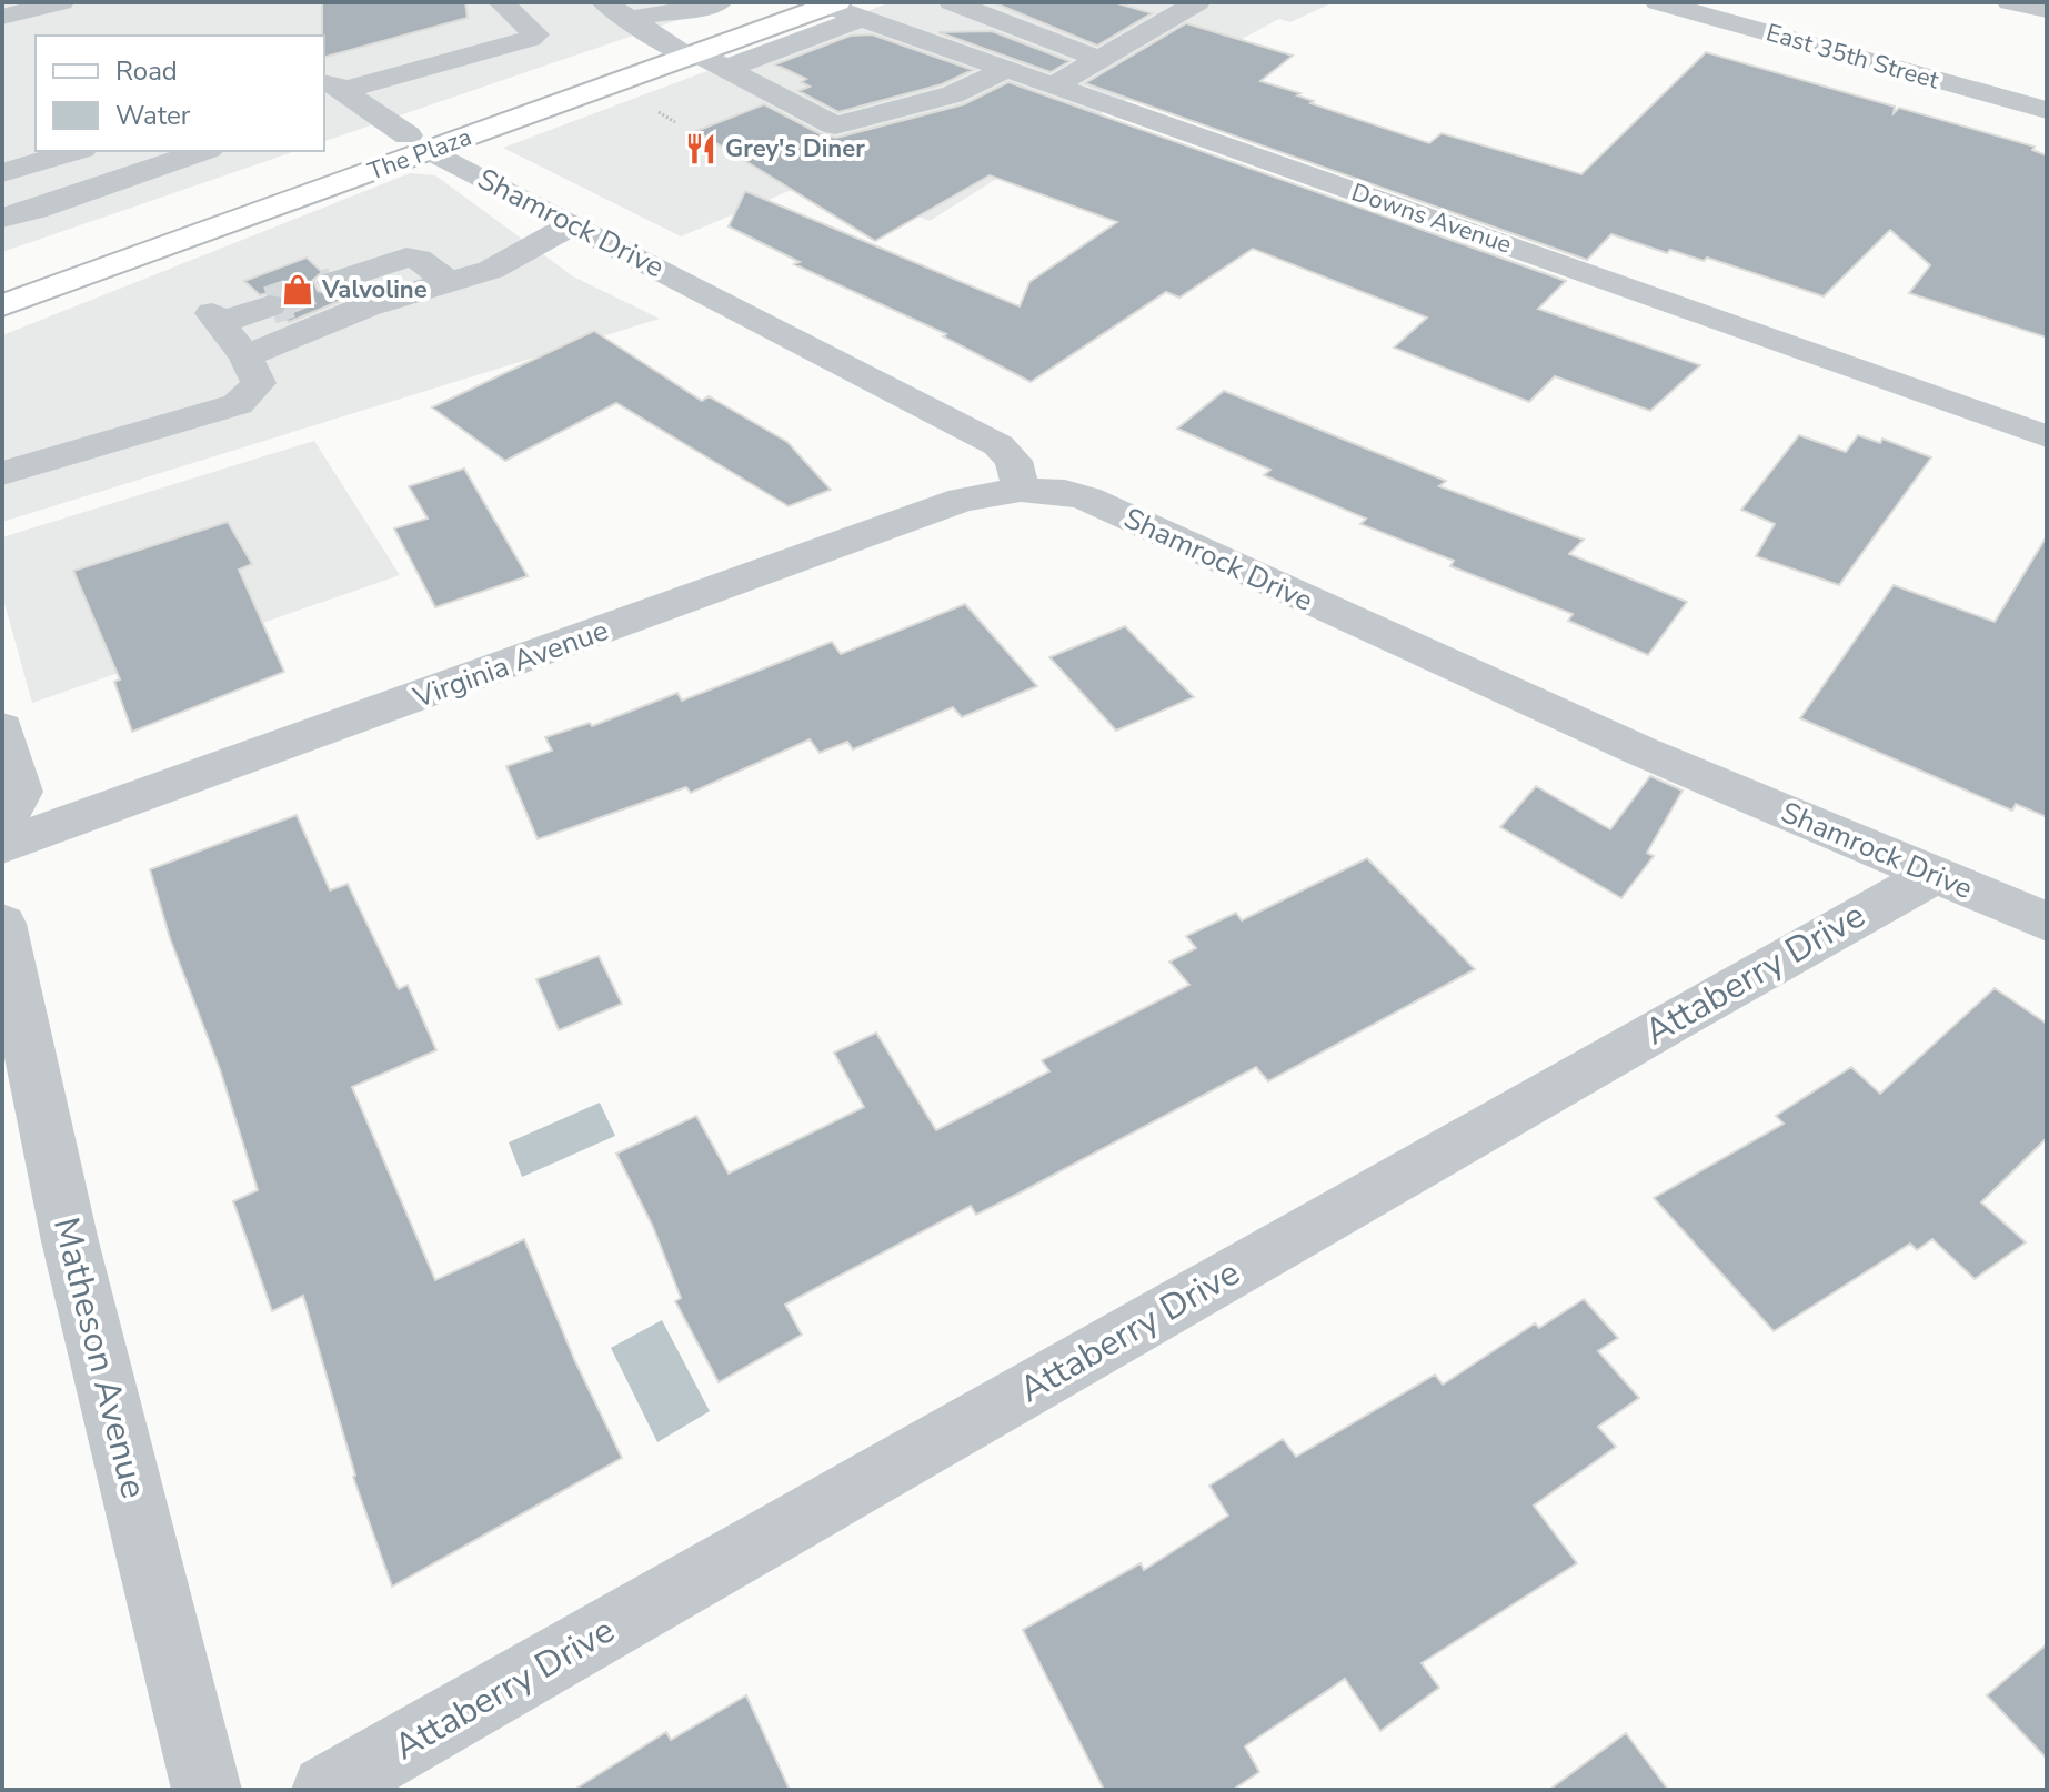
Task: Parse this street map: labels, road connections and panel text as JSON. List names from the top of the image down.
{
  "streets": {
    "main road": ["The Plaza"],
    "street": [
      "East 35th Street",
      "Downs Avenue",
      "Shamrock Drive",
      "Virginia Avenue",
      "Attaberry Drive",
      "Matheson Avenue"
    ]
  },
  "crossings": [
    ["The Plaza", "Downs Avenue"],
    ["The Plaza", "Shamrock Drive"],
    ["Shamrock Drive", "Virginia Avenue"],
    ["Shamrock Drive", "Attaberry Drive"]
  ],
  "places": {
    "restaurant": ["Grey's Diner"],
    "shop": ["Valvoline"]
  },
  "legend": ["Road", "Water"]
}
